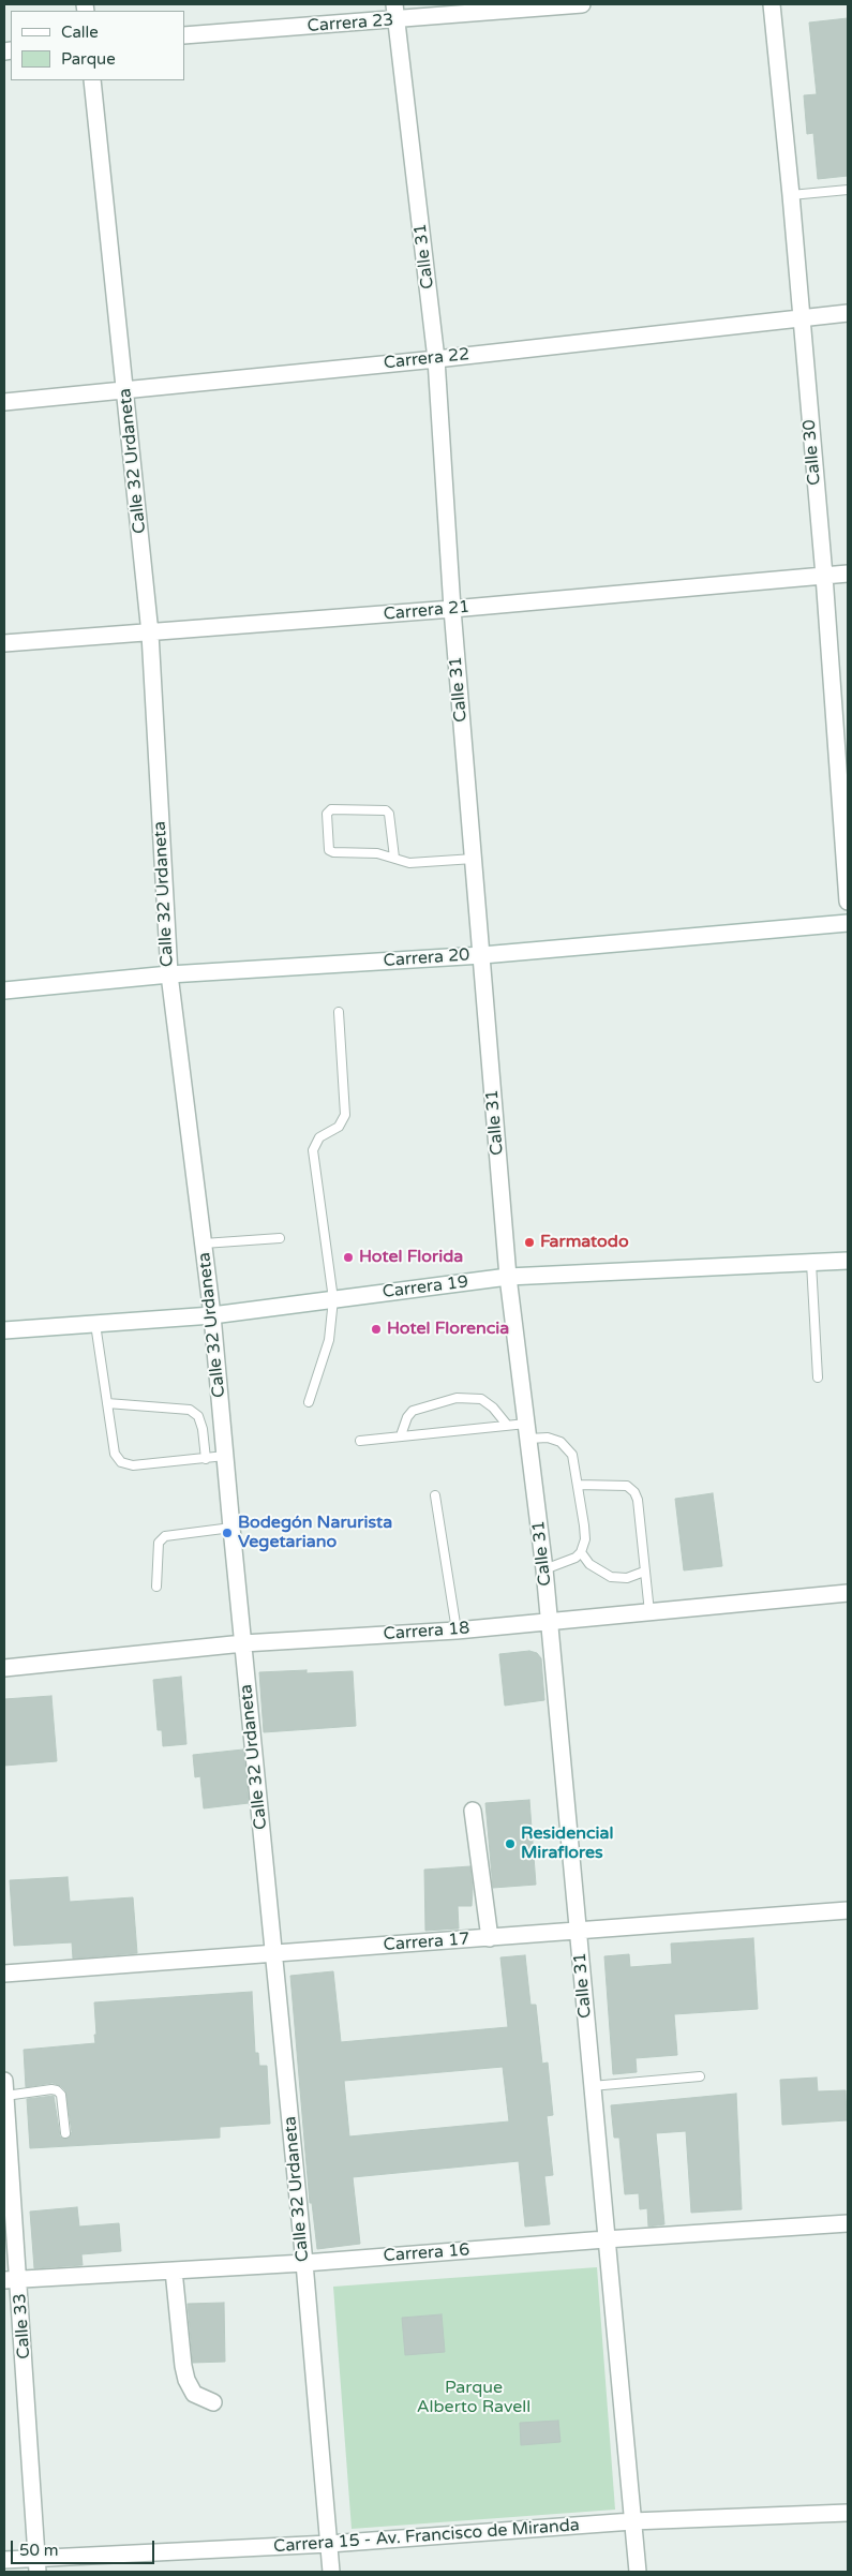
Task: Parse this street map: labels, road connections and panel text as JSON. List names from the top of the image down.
{
  "streets": {
    "street": [
      "Carrera 23",
      "Calle 31",
      "Carrera 22",
      "Calle 30",
      "Calle 32 Urdaneta",
      "Carrera 21",
      "Carrera 20",
      "Carrera 19",
      "Carrera 18",
      "Carrera 17",
      "Carrera 16",
      "Calle 33",
      "Carrera 15 - Av. Francisco de Miranda"
    ]
  },
  "crossings": [
    ["Carrera 23", "Calle 31"],
    ["Calle 31", "Carrera 22"],
    ["Calle 31", "Carrera 21"],
    ["Calle 31", "Carrera 20"],
    ["Calle 31", "Carrera 19"],
    ["Calle 31", "Carrera 18"],
    ["Calle 31", "Carrera 17"],
    ["Calle 31", "Carrera 16"],
    ["Calle 31", "Carrera 15 - Av. Francisco de Miranda"],
    ["Carrera 22", "Calle 30"],
    ["Carrera 22", "Calle 32 Urdaneta"],
    ["Calle 30", "Carrera 21"],
    ["Calle 32 Urdaneta", "Carrera 21"],
    ["Calle 32 Urdaneta", "Carrera 20"],
    ["Calle 32 Urdaneta", "Carrera 19"],
    ["Calle 32 Urdaneta", "Carrera 18"],
    ["Calle 32 Urdaneta", "Carrera 17"],
    ["Calle 32 Urdaneta", "Carrera 16"],
    ["Calle 32 Urdaneta", "Carrera 15 - Av. Francisco de Miranda"],
    ["Carrera 16", "Calle 33"],
    ["Calle 33", "Carrera 15 - Av. Francisco de Miranda"]
  ],
  "parks": ["Parque Alberto Ravell"],
  "places": [
    "Farmatodo",
    "Hotel Florida",
    "Hotel Florencia",
    "Bodegón Narurista Vegetariano",
    "Residencial Miraflores"
  ],
  "legend": ["Calle", "Parque"],
  "scale_bar": "50 m"
}
